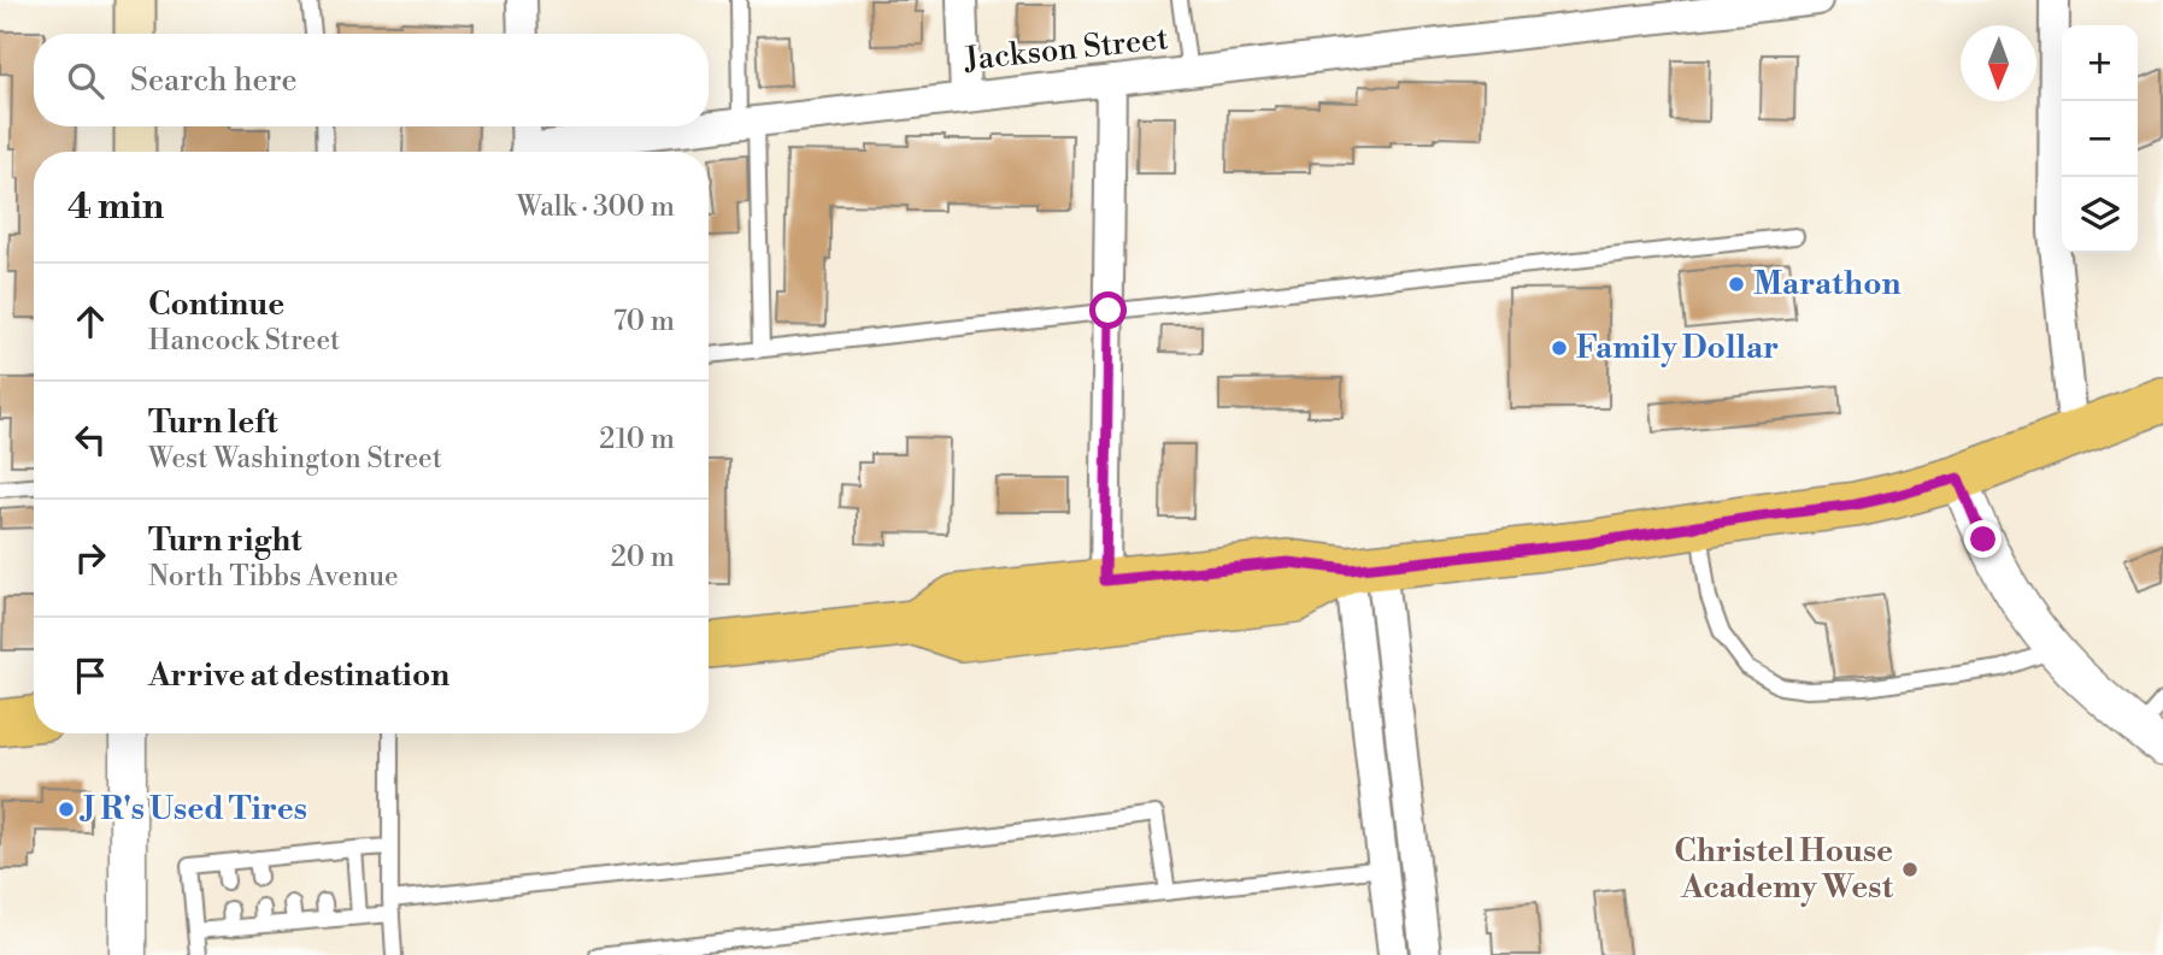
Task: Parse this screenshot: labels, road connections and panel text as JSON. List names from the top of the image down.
{
  "streets": {
    "street": ["Jackson Street"]
  },
  "places": [
    "Marathon",
    "Family Dollar",
    "J R's Used Tires",
    "Christel House Academy West"
  ],
  "north": "bottom",
  "page": {
    "map_buttons": ["+", "−"],
    "search": "Search here",
    "heading": ["4 min", "Walk · 300 m"],
    "list": [
      ["Continue", "Hancock Street", "70 m"],
      ["Turn left", "West Washington Street", "210 m"],
      ["Turn right", "North Tibbs Avenue", "20 m"],
      "Arrive at destination"
    ]
  }
}
